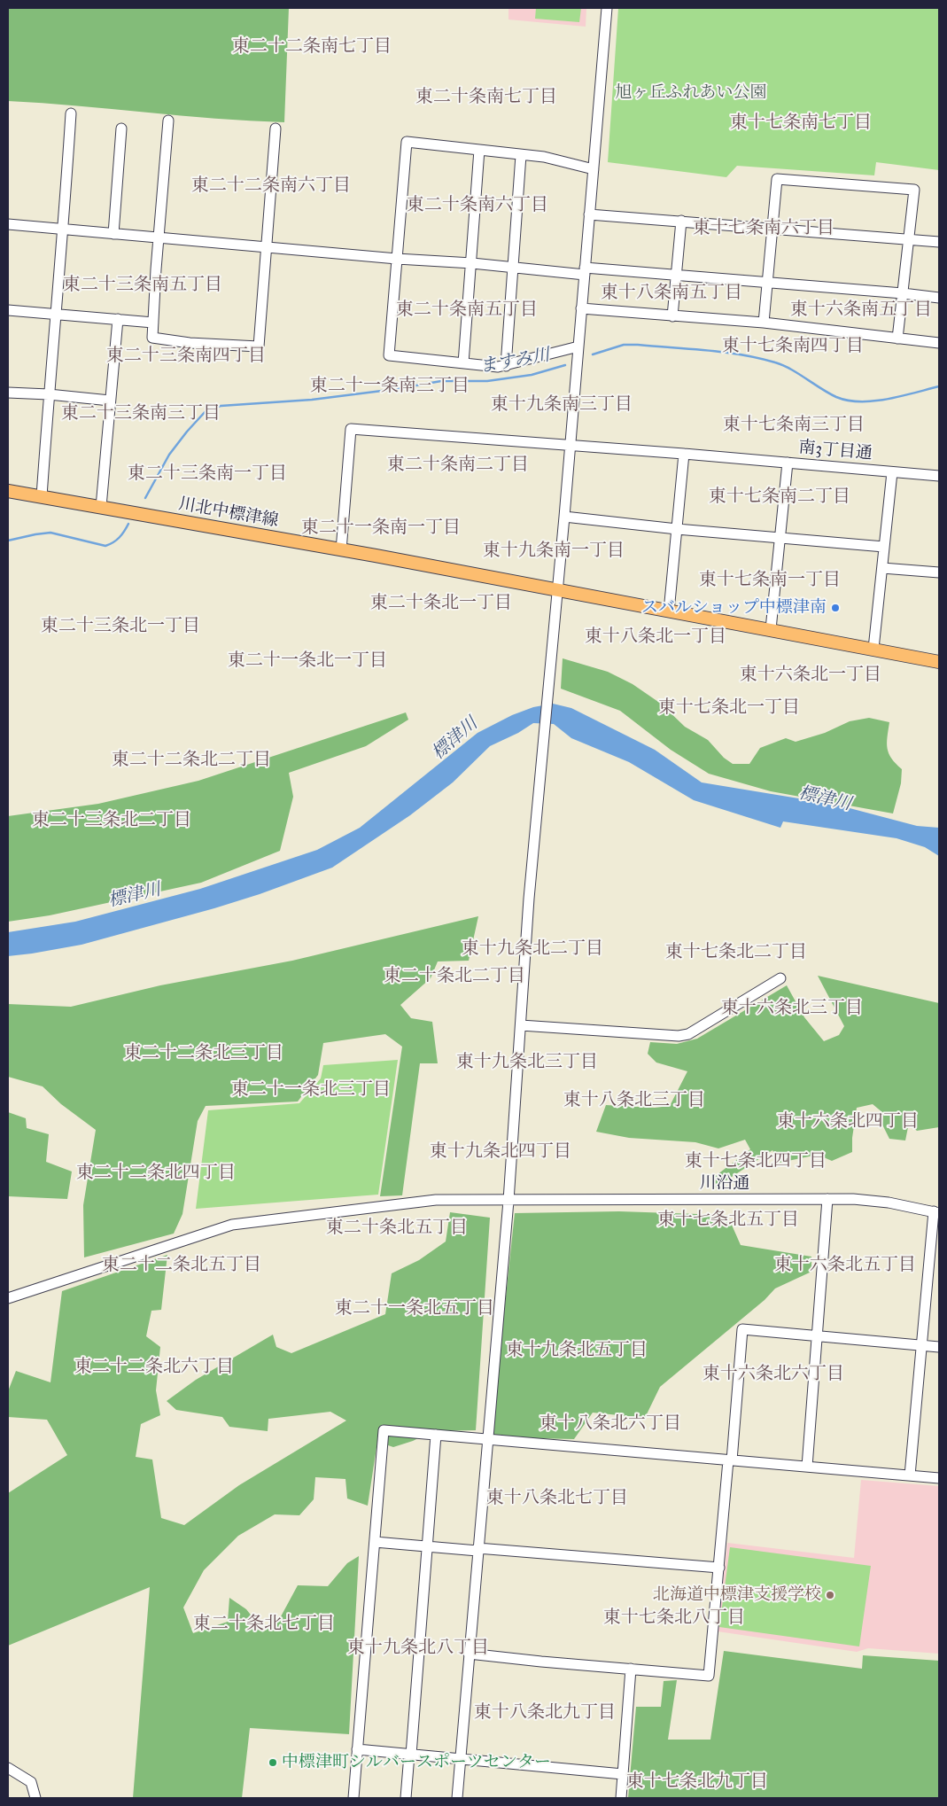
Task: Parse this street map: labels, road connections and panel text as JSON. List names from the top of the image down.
{
  "streets": {
    "main road": ["川北中標津線"],
    "street": ["南3丁目通", "川沿通"]
  },
  "crossings": [
    ["南3丁目通", "川北中標津線"]
  ],
  "districts": [
    "東二十二条南七丁目",
    "東二十条南七丁目",
    "東十七条南七丁目",
    "東二十二条南六丁目",
    "東二十条南六丁目",
    "東十七条南六丁目",
    "東二十三条南五丁目",
    "東十八条南五丁目",
    "東二十条南五丁目",
    "東十六条南五丁目",
    "東十七条南四丁目",
    "東二十三条南四丁目",
    "東二十一条南三丁目",
    "東十九条南三丁目",
    "東二十三条南三丁目",
    "東十七条南三丁目",
    "東二十条南二丁目",
    "東二十三条南一丁目",
    "東十七条南二丁目",
    "東二十一条南一丁目",
    "東十九条南一丁目",
    "東十七条南一丁目",
    "東二十条北一丁目",
    "東二十三条北一丁目",
    "東十八条北一丁目",
    "東二十一条北一丁目",
    "東十六条北一丁目",
    "東十七条北一丁目",
    "東二十二条北二丁目",
    "東二十三条北二丁目",
    "東十九条北二丁目",
    "東十七条北二丁目",
    "東二十条北二丁目",
    "東十六条北三丁目",
    "東二十二条北三丁目",
    "東十九条北三丁目",
    "東二十一条北三丁目",
    "東十八条北三丁目",
    "東十六条北四丁目",
    "東十九条北四丁目",
    "東十七条北四丁目",
    "東二十二条北四丁目",
    "東十七条北五丁目",
    "東二十条北五丁目",
    "東二十二条北五丁目",
    "東十六条北五丁目",
    "東二十一条北五丁目",
    "東十九条北五丁目",
    "東二十二条北六丁目",
    "東十六条北六丁目",
    "東十八条北六丁目",
    "東十八条北七丁目",
    "東十七条北八丁目",
    "東二十条北七丁目",
    "東十九条北八丁目",
    "東十八条北九丁目",
    "東十七条北九丁目"
  ],
  "water": ["ますみ川", "標津川"],
  "parks": ["旭ヶ丘ふれあい公園"],
  "places": ["スバルショップ中標津南", "北海道中標津支援学校", "中標津町シルバースポーツセンター"]
}
